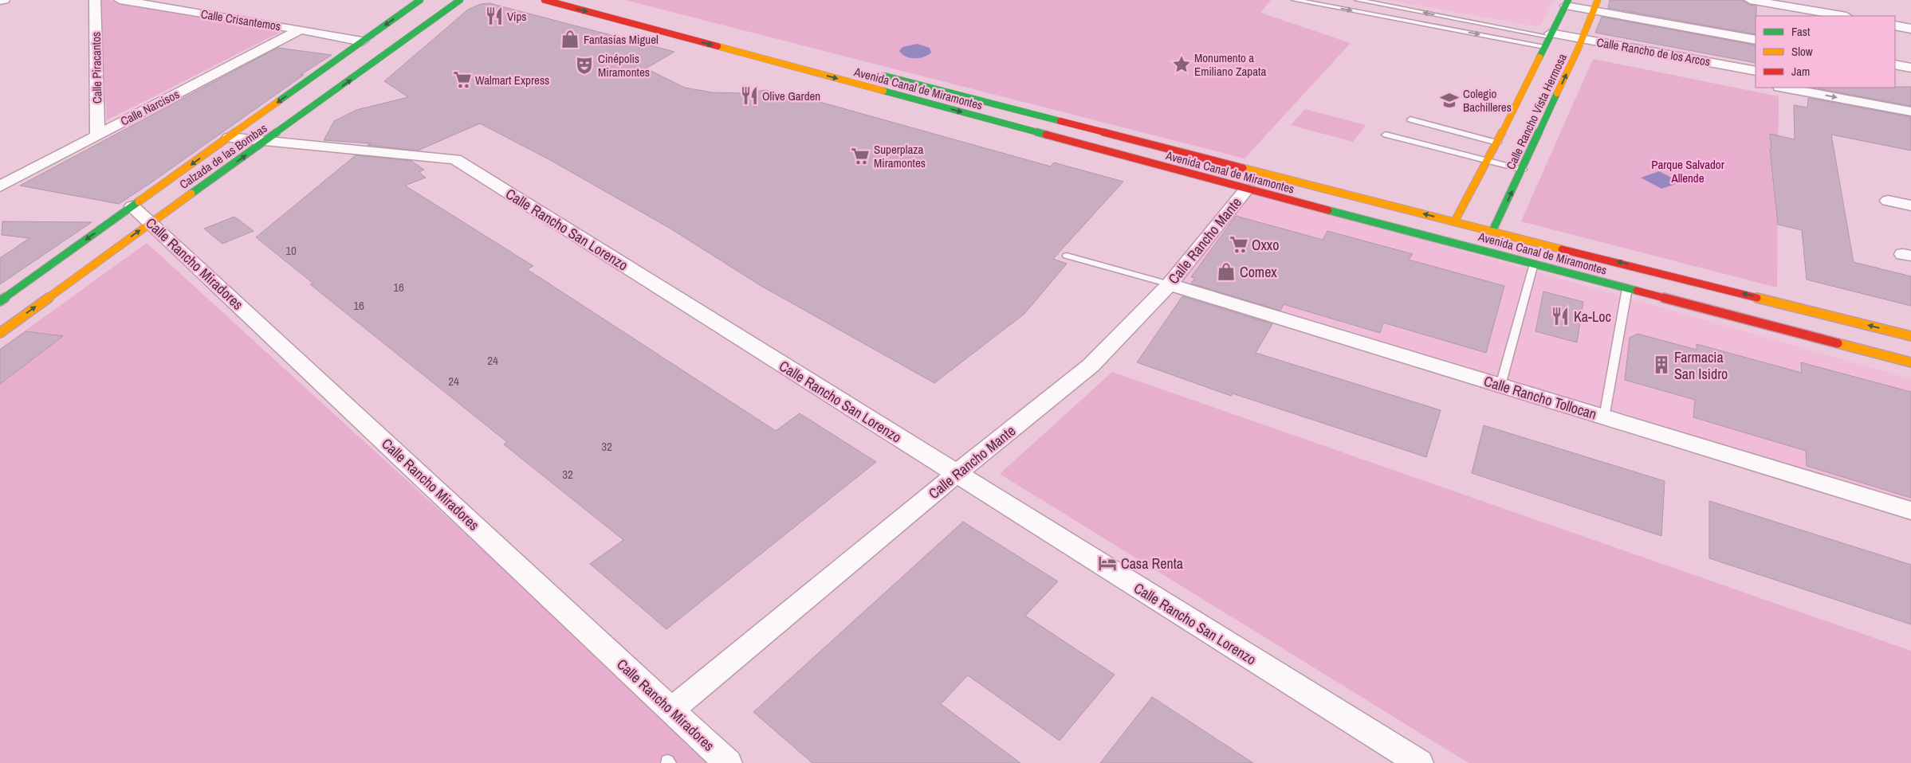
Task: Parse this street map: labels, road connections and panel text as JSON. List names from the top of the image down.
{
  "streets": {
    "main road": ["Avenida Canal de Miramontes", "Calle Rancho Vista Hermosa", "Calzada de las Bombas"],
    "street": [
      "Calle Crisantemos",
      "Calle Rancho de los Arcos",
      "Calle Piracantos",
      "Calle Narcisos",
      "Calle Rancho San Lorenzo",
      "Calle Rancho Mante",
      "Calle Rancho Miradores",
      "Calle Rancho Tollocan"
    ]
  },
  "crossings": [
    ["Calle Crisantemos", "Calle Narcisos"],
    ["Calle Crisantemos", "Calzada de las Bombas"],
    ["Calle Rancho de los Arcos", "Calle Rancho Vista Hermosa"],
    ["Calle Piracantos", "Calle Narcisos"],
    ["Avenida Canal de Miramontes", "Calle Rancho Vista Hermosa"],
    ["Avenida Canal de Miramontes", "Calle Rancho Mante"],
    ["Calzada de las Bombas", "Calle Rancho San Lorenzo"],
    ["Calzada de las Bombas", "Calle Rancho Miradores"],
    ["Calle Rancho San Lorenzo", "Calle Rancho Mante"],
    ["Calle Rancho Mante", "Calle Rancho Miradores"],
    ["Calle Rancho Mante", "Calle Rancho Tollocan"]
  ],
  "parks": ["Parque Salvador Allende"],
  "places": {
    "restaurant": ["Vips", "Olive Garden", "Ka-Loc"],
    "shop": ["Fantasías Miguel", "Comex"],
    "place": ["Monumento a Emiliano Zapata"],
    "theatre": ["Cinépolis Miramontes"],
    "supermarket": ["Walmart Express", "Superplaza Miramontes", "Oxxo"],
    "school or university": ["Colegio Bachilleres"],
    "building": ["Farmacia San Isidro"],
    "hotel": ["Casa Renta"]
  },
  "house_numbers": [
    "10",
    "16",
    "16",
    "24",
    "24",
    "32",
    "32"
  ],
  "legend": ["Fast", "Slow", "Jam"]
}
